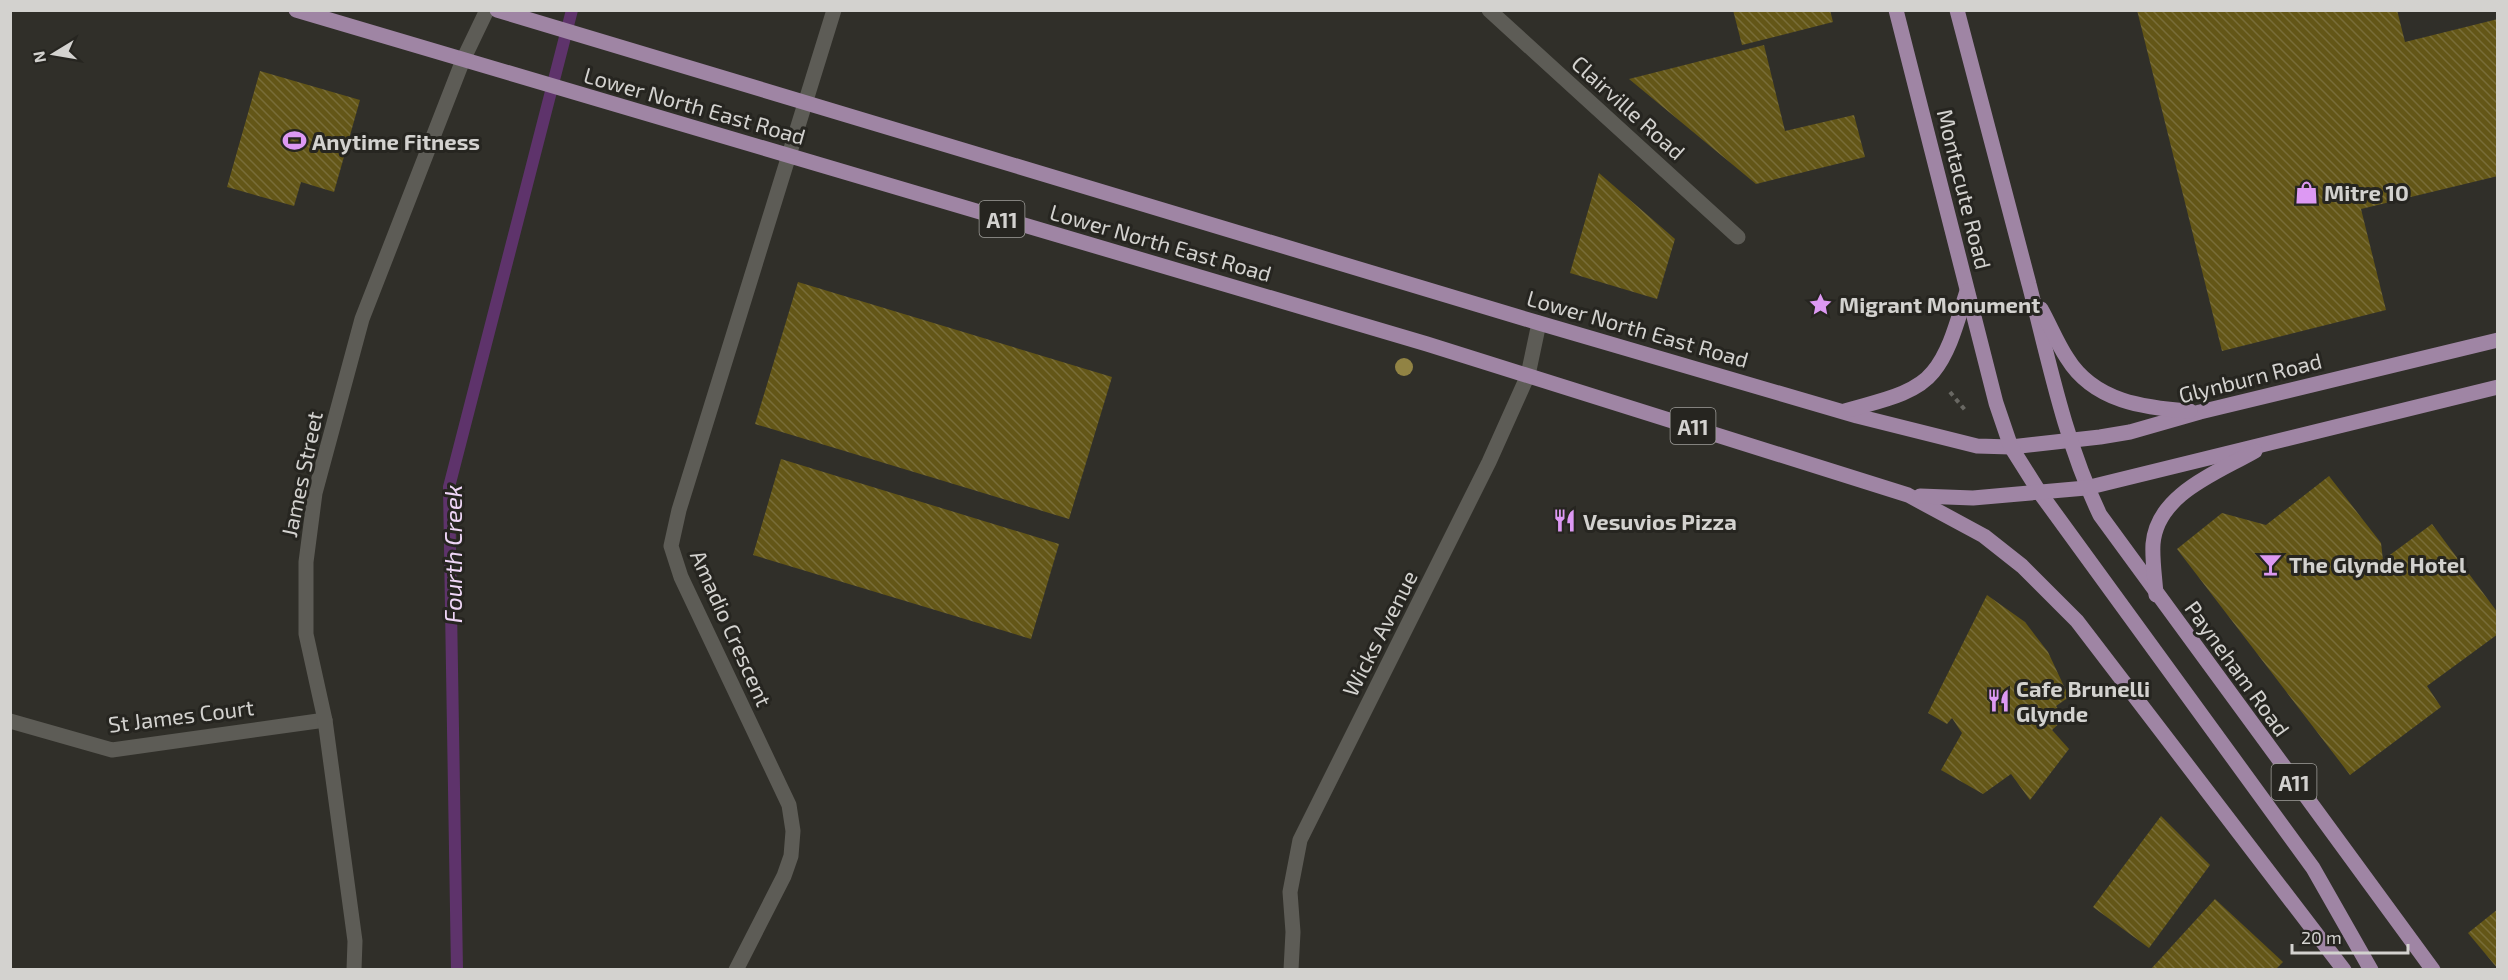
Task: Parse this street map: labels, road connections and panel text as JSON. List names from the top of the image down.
{
  "streets": {
    "main road": [
      "Lower North East Road",
      "Montacute Road",
      "A11",
      "Glynburn Road",
      "Payneham Road"
    ],
    "street": [
      "Clairville Road",
      "James Street",
      "Amadio Crescent",
      "Wicks Avenue",
      "St James Court"
    ]
  },
  "crossings": [
    ["Lower North East Road", "Montacute Road"],
    ["Lower North East Road", "Glynburn Road"],
    ["Lower North East Road", "James Street"],
    ["Lower North East Road", "Amadio Crescent"],
    ["Lower North East Road", "Wicks Avenue"],
    ["Montacute Road", "Glynburn Road"],
    ["Montacute Road", "Payneham Road"],
    ["Glynburn Road", "Payneham Road"],
    ["James Street", "St James Court"]
  ],
  "water": ["Fourth Creek"],
  "places": {
    "sports": ["Anytime Fitness"],
    "shop": ["Mitre 10"],
    "place": ["Migrant Monument"],
    "restaurant": ["Vesuvios Pizza", "Cafe Brunelli Glynde"],
    "bar": ["The Glynde Hotel"]
  },
  "scale_bar": "20 m",
  "north": "left"
}
